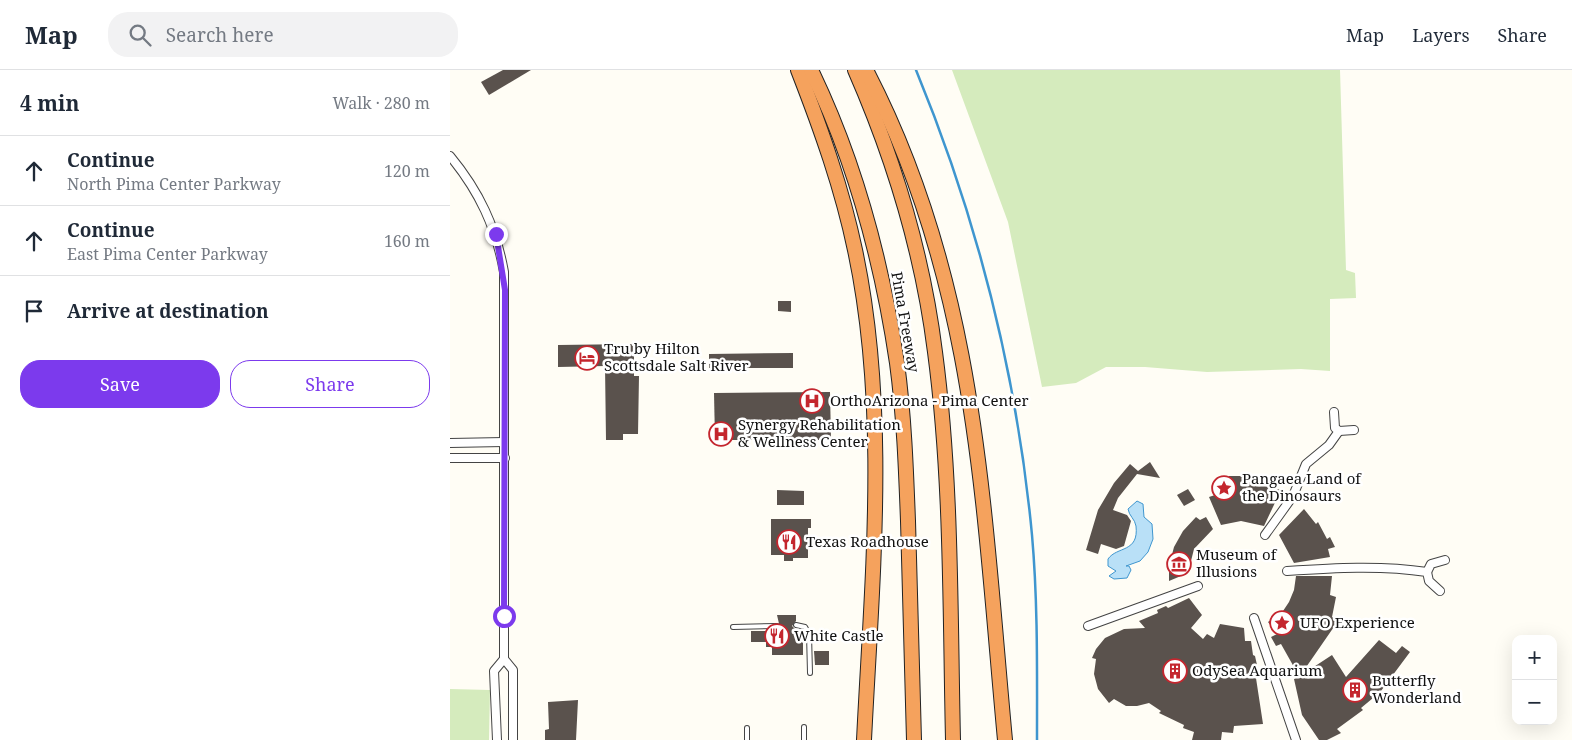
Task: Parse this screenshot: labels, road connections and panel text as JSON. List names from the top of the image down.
{
  "streets": {
    "highway": ["Pima Freeway"]
  },
  "places": {
    "hotel": ["Tru by Hilton Scottsdale Salt River"],
    "hospital": ["OrthoArizona - Pima Center", "Synergy Rehabilitation & Wellness Center"],
    "place": ["Pangaea Land of the Dinosaurs", "UFO Experience"],
    "restaurant": ["Texas Roadhouse", "White Castle"],
    "museum": ["Museum of Illusions"],
    "building": ["OdySea Aquarium", "Butterfly Wonderland"]
  },
  "page": {
    "header": "Map",
    "search": "Search here",
    "nav": ["Map", "Layers", "Share"],
    "heading": ["4 min", "Walk · 280 m"],
    "list": [
      ["Continue", "North Pima Center Parkway", "120 m"],
      ["Continue", "East Pima Center Parkway", "160 m"],
      "Arrive at destination"
    ],
    "buttons": ["Save", "Share"],
    "map_buttons": ["+", "−"]
  }
}
